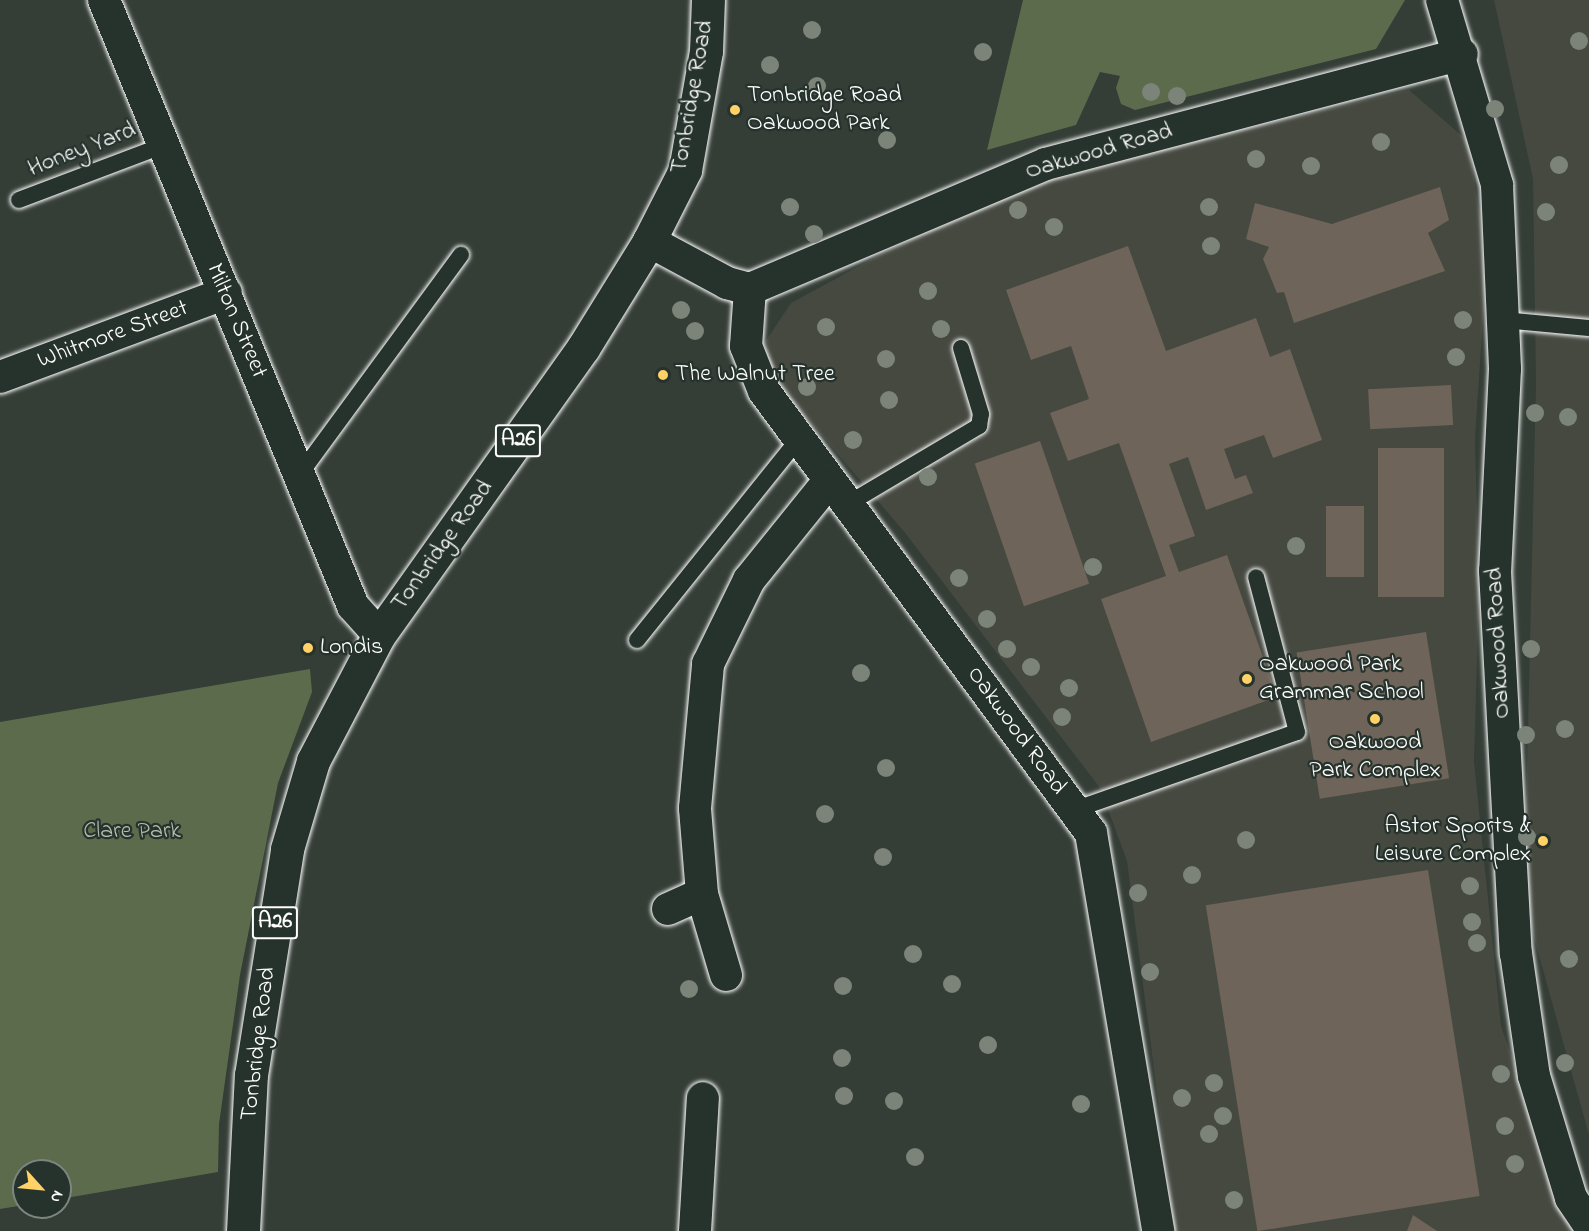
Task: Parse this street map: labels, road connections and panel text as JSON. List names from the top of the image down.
{
  "streets": {
    "main road": ["Tonbridge Road", "A26"],
    "street": ["Oakwood Road", "Milton Street", "Whitmore Street"],
    "lane": ["Honey Yard"]
  },
  "crossings": [
    ["Tonbridge Road", "Milton Street"],
    ["Honey Yard", "Milton Street"],
    ["Milton Street", "Whitmore Street"]
  ],
  "parks": ["Clare Park"],
  "places": [
    "Tonbridge Road Oakwood Park",
    "The Walnut Tree",
    "Londis",
    "Oakwood Park Grammar School",
    "Oakwood Park Complex",
    "Astor Sports & Leisure Complex"
  ],
  "north": "bottom right"
}
